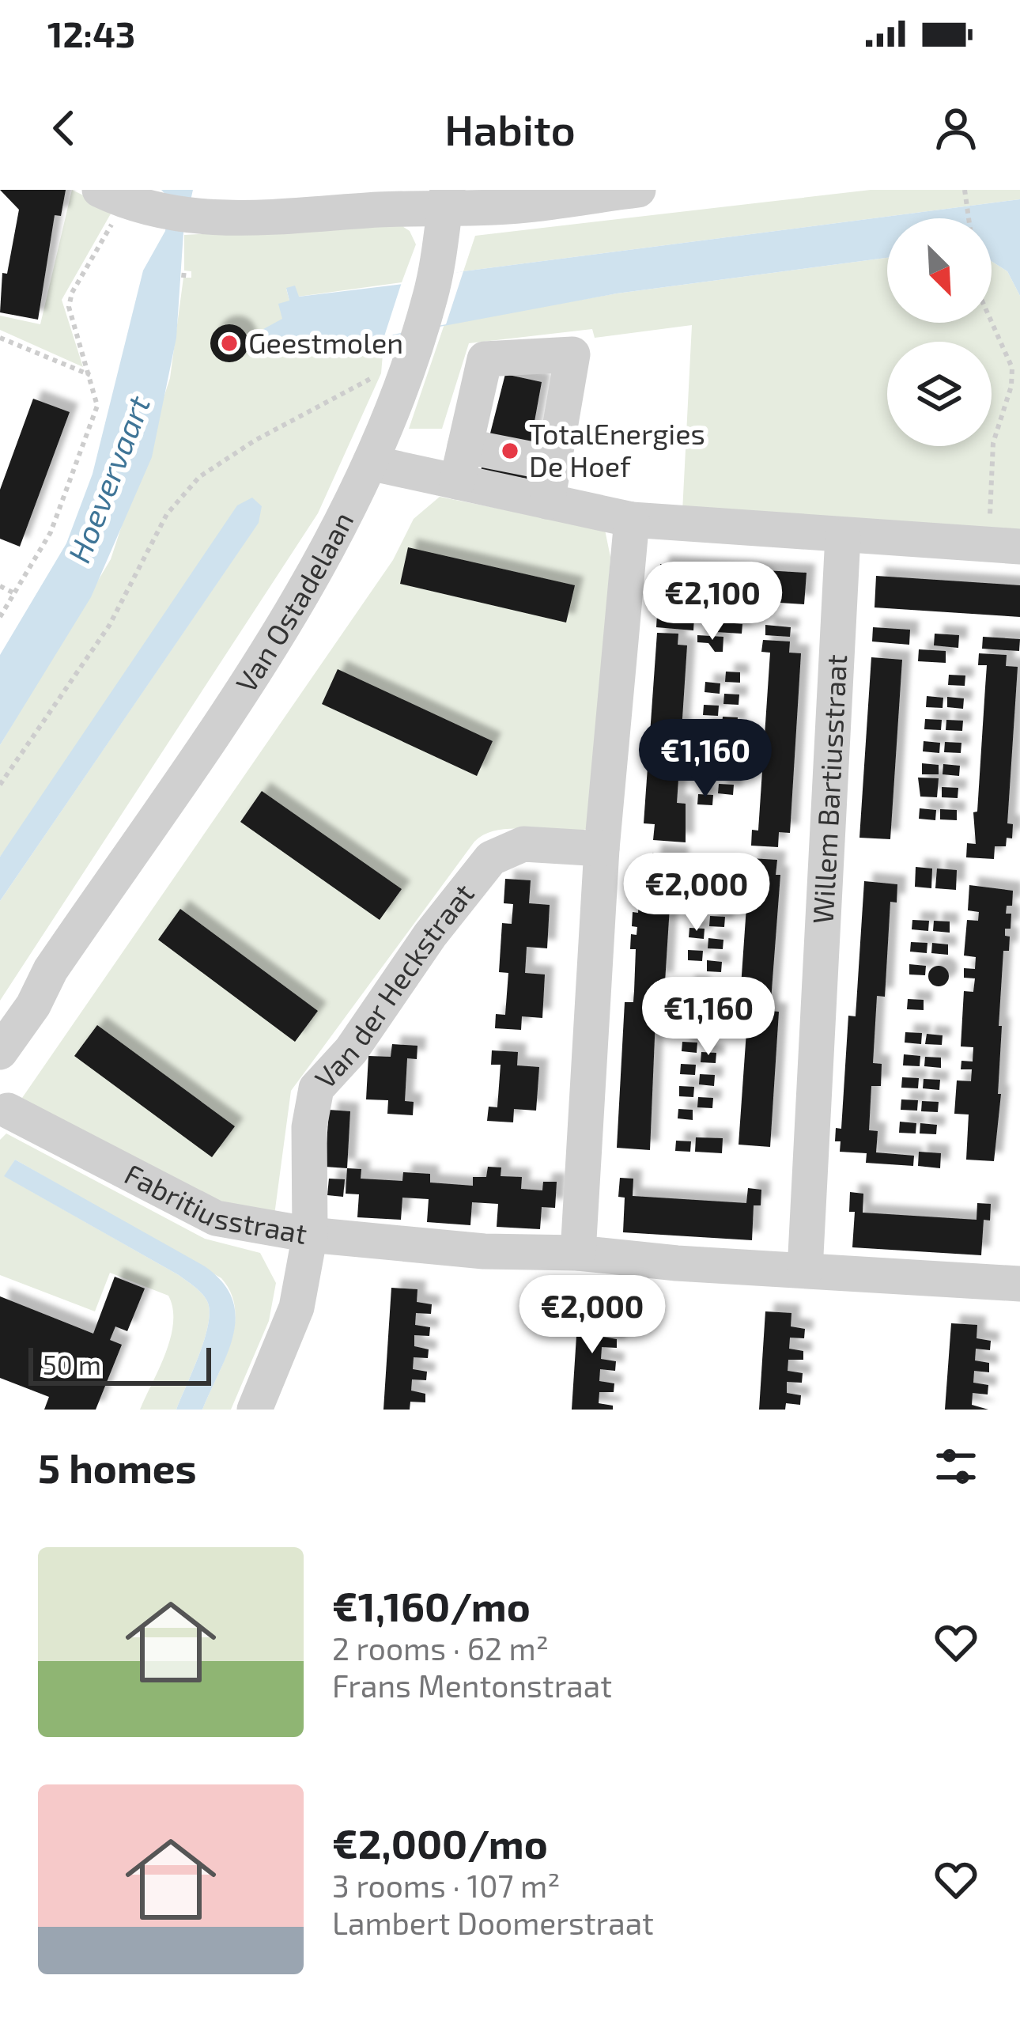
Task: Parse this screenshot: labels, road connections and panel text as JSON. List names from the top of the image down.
{
  "streets": {
    "street": [
      "Van Ostadelaan",
      "Willem Bartiusstraat",
      "Van der Heckstraat",
      "Fabritiusstraat"
    ]
  },
  "crossings": [
    ["Van der Heckstraat", "Fabritiusstraat"]
  ],
  "water": ["Hoevervaart"],
  "places": ["Geestmolen", "TotalEnergies De Hoef"],
  "scale_bar": "50 m",
  "north": "bottom right",
  "page": {
    "status": "12:43",
    "header": "Habito",
    "price": [
      "€2,100",
      "€1,160",
      "€2,000",
      "€1,160",
      "€2,000"
    ],
    "scale": "50 m",
    "heading": "5 homes",
    "list": [
      {
        "name": "€1,160/mo",
        "note": "2 rooms · 62 m² · Frans Mentonstraat"
      },
      {
        "name": "€2,000/mo",
        "note": "3 rooms · 107 m² · Lambert Doomerstraat"
      }
    ]
  }
}
